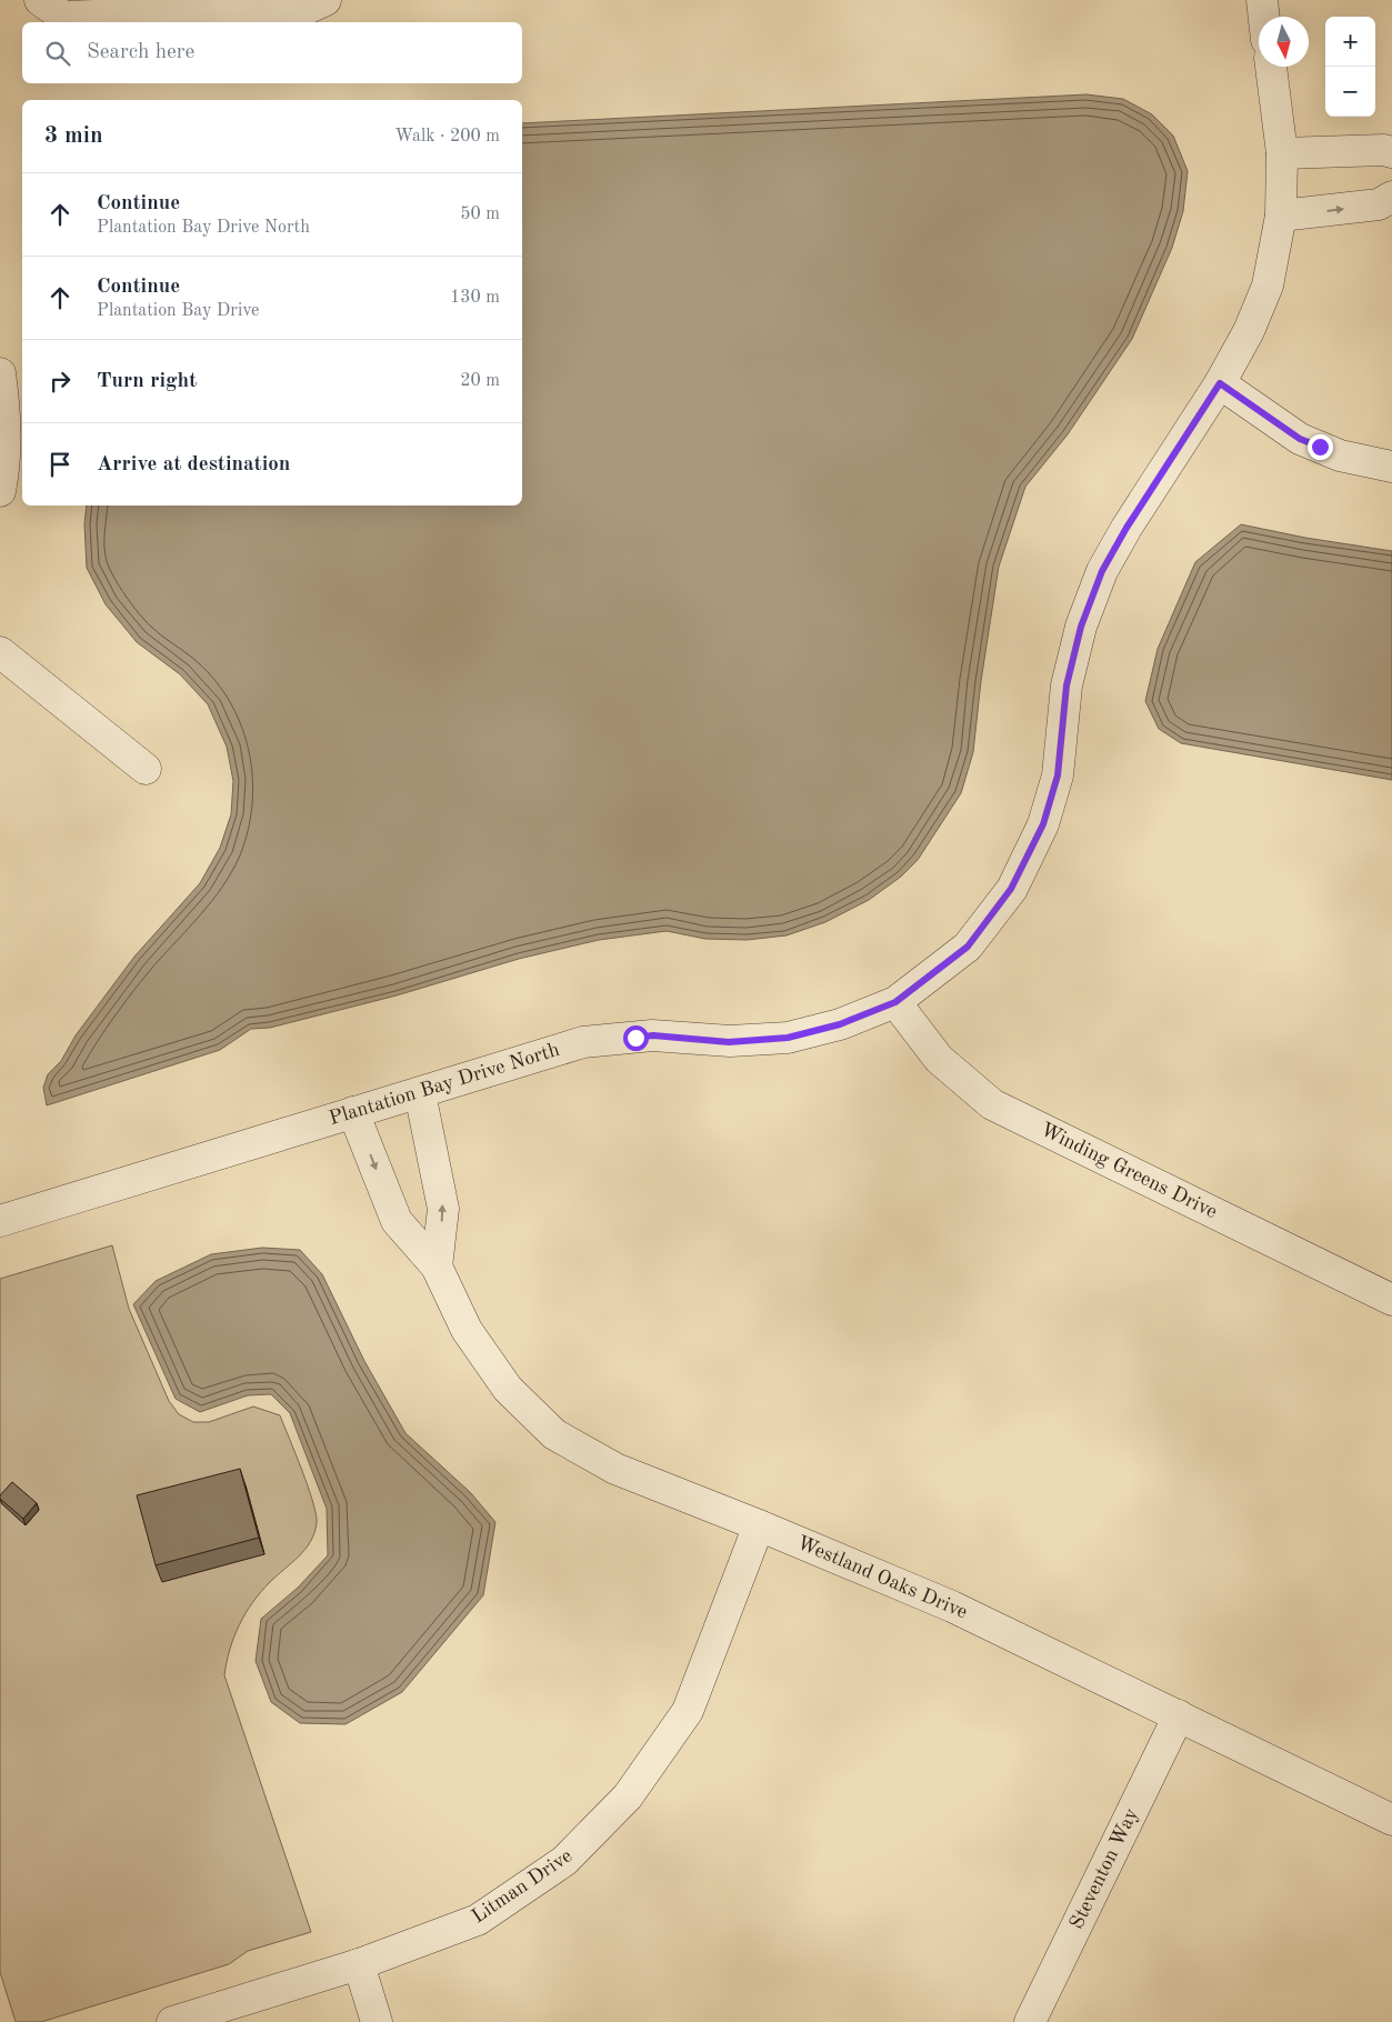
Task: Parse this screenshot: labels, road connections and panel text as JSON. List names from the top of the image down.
{
  "streets": {
    "street": [
      "Plantation Bay Drive North",
      "Winding Greens Drive",
      "Westland Oaks Drive",
      "Steventon Way",
      "Litman Drive"
    ]
  },
  "crossings": [
    ["Plantation Bay Drive North", "Winding Greens Drive"],
    ["Plantation Bay Drive North", "Westland Oaks Drive"],
    ["Westland Oaks Drive", "Steventon Way"],
    ["Westland Oaks Drive", "Litman Drive"]
  ],
  "north": "bottom",
  "page": {
    "map_buttons": ["+", "−"],
    "search": "Search here",
    "heading": ["3 min", "Walk · 200 m"],
    "list": [
      ["Continue", "Plantation Bay Drive North", "50 m"],
      ["Continue", "Plantation Bay Drive", "130 m"],
      ["Turn right", "20 m"],
      "Arrive at destination"
    ]
  }
}
